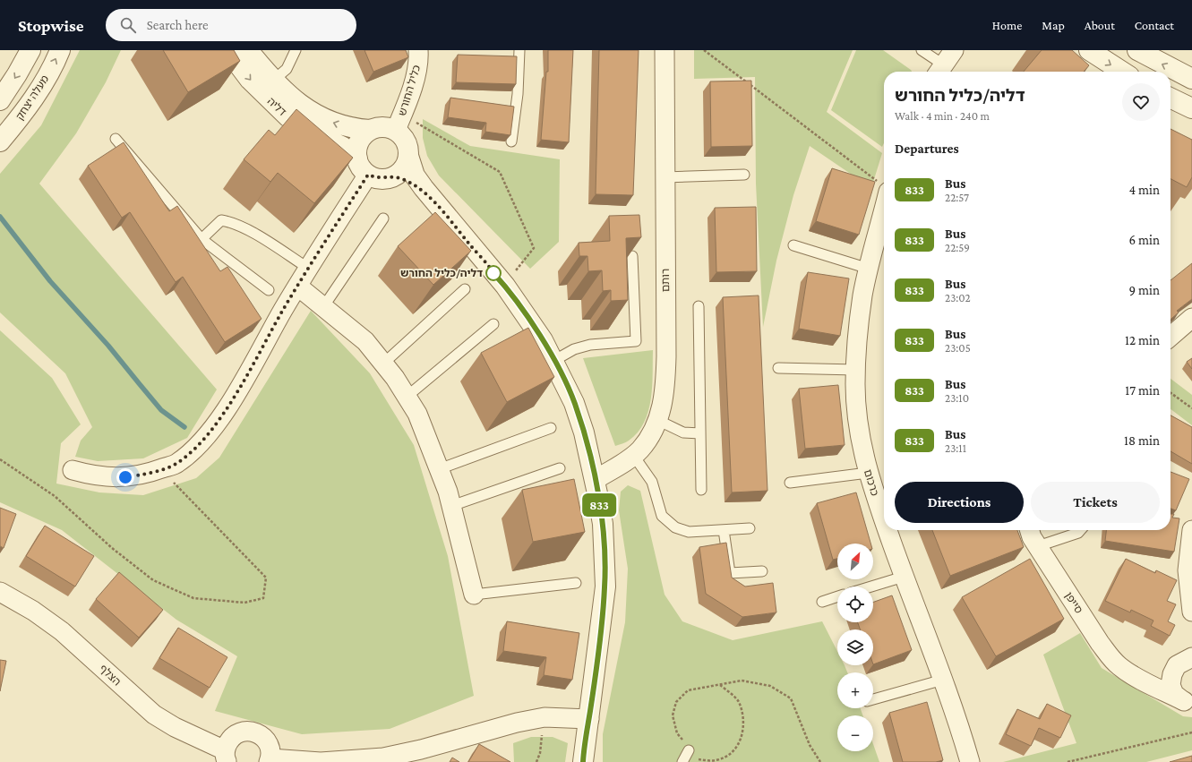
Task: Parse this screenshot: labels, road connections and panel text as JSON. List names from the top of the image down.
{
  "streets": {
    "street": [
      "כליל החורש",
      "מעלה יצחק",
      "דליה",
      "רותם",
      "כרכום",
      "סייפן",
      "הצלף"
    ]
  },
  "crossings": [
    ["כליל החורש", "דליה"]
  ],
  "places": ["דליה/כליל החורש"],
  "lines": ["bus line 833"],
  "north": "top right",
  "page": {
    "header": "Stopwise",
    "search": "Search here",
    "nav": [
      "Home",
      "Map",
      "About",
      "Contact"
    ],
    "on_map": "833",
    "heading": [
      ["דליה/כליל החורש", "Walk · 4 min · 240 m"],
      "Departures"
    ],
    "list": [
      {
        "mark": "833",
        "name": "Bus",
        "note": "22:57",
        "value": "4 min"
      },
      {
        "mark": "833",
        "name": "Bus",
        "note": "22:59",
        "value": "6 min"
      },
      {
        "mark": "833",
        "name": "Bus",
        "note": "23:02",
        "value": "9 min"
      },
      {
        "mark": "833",
        "name": "Bus",
        "note": "23:05",
        "value": "12 min"
      },
      {
        "mark": "833",
        "name": "Bus",
        "note": "23:10",
        "value": "17 min"
      },
      {
        "mark": "833",
        "name": "Bus",
        "note": "23:11",
        "value": "18 min"
      }
    ],
    "buttons": ["Directions", "Tickets"],
    "map_buttons": ["+", "−"]
  }
}
